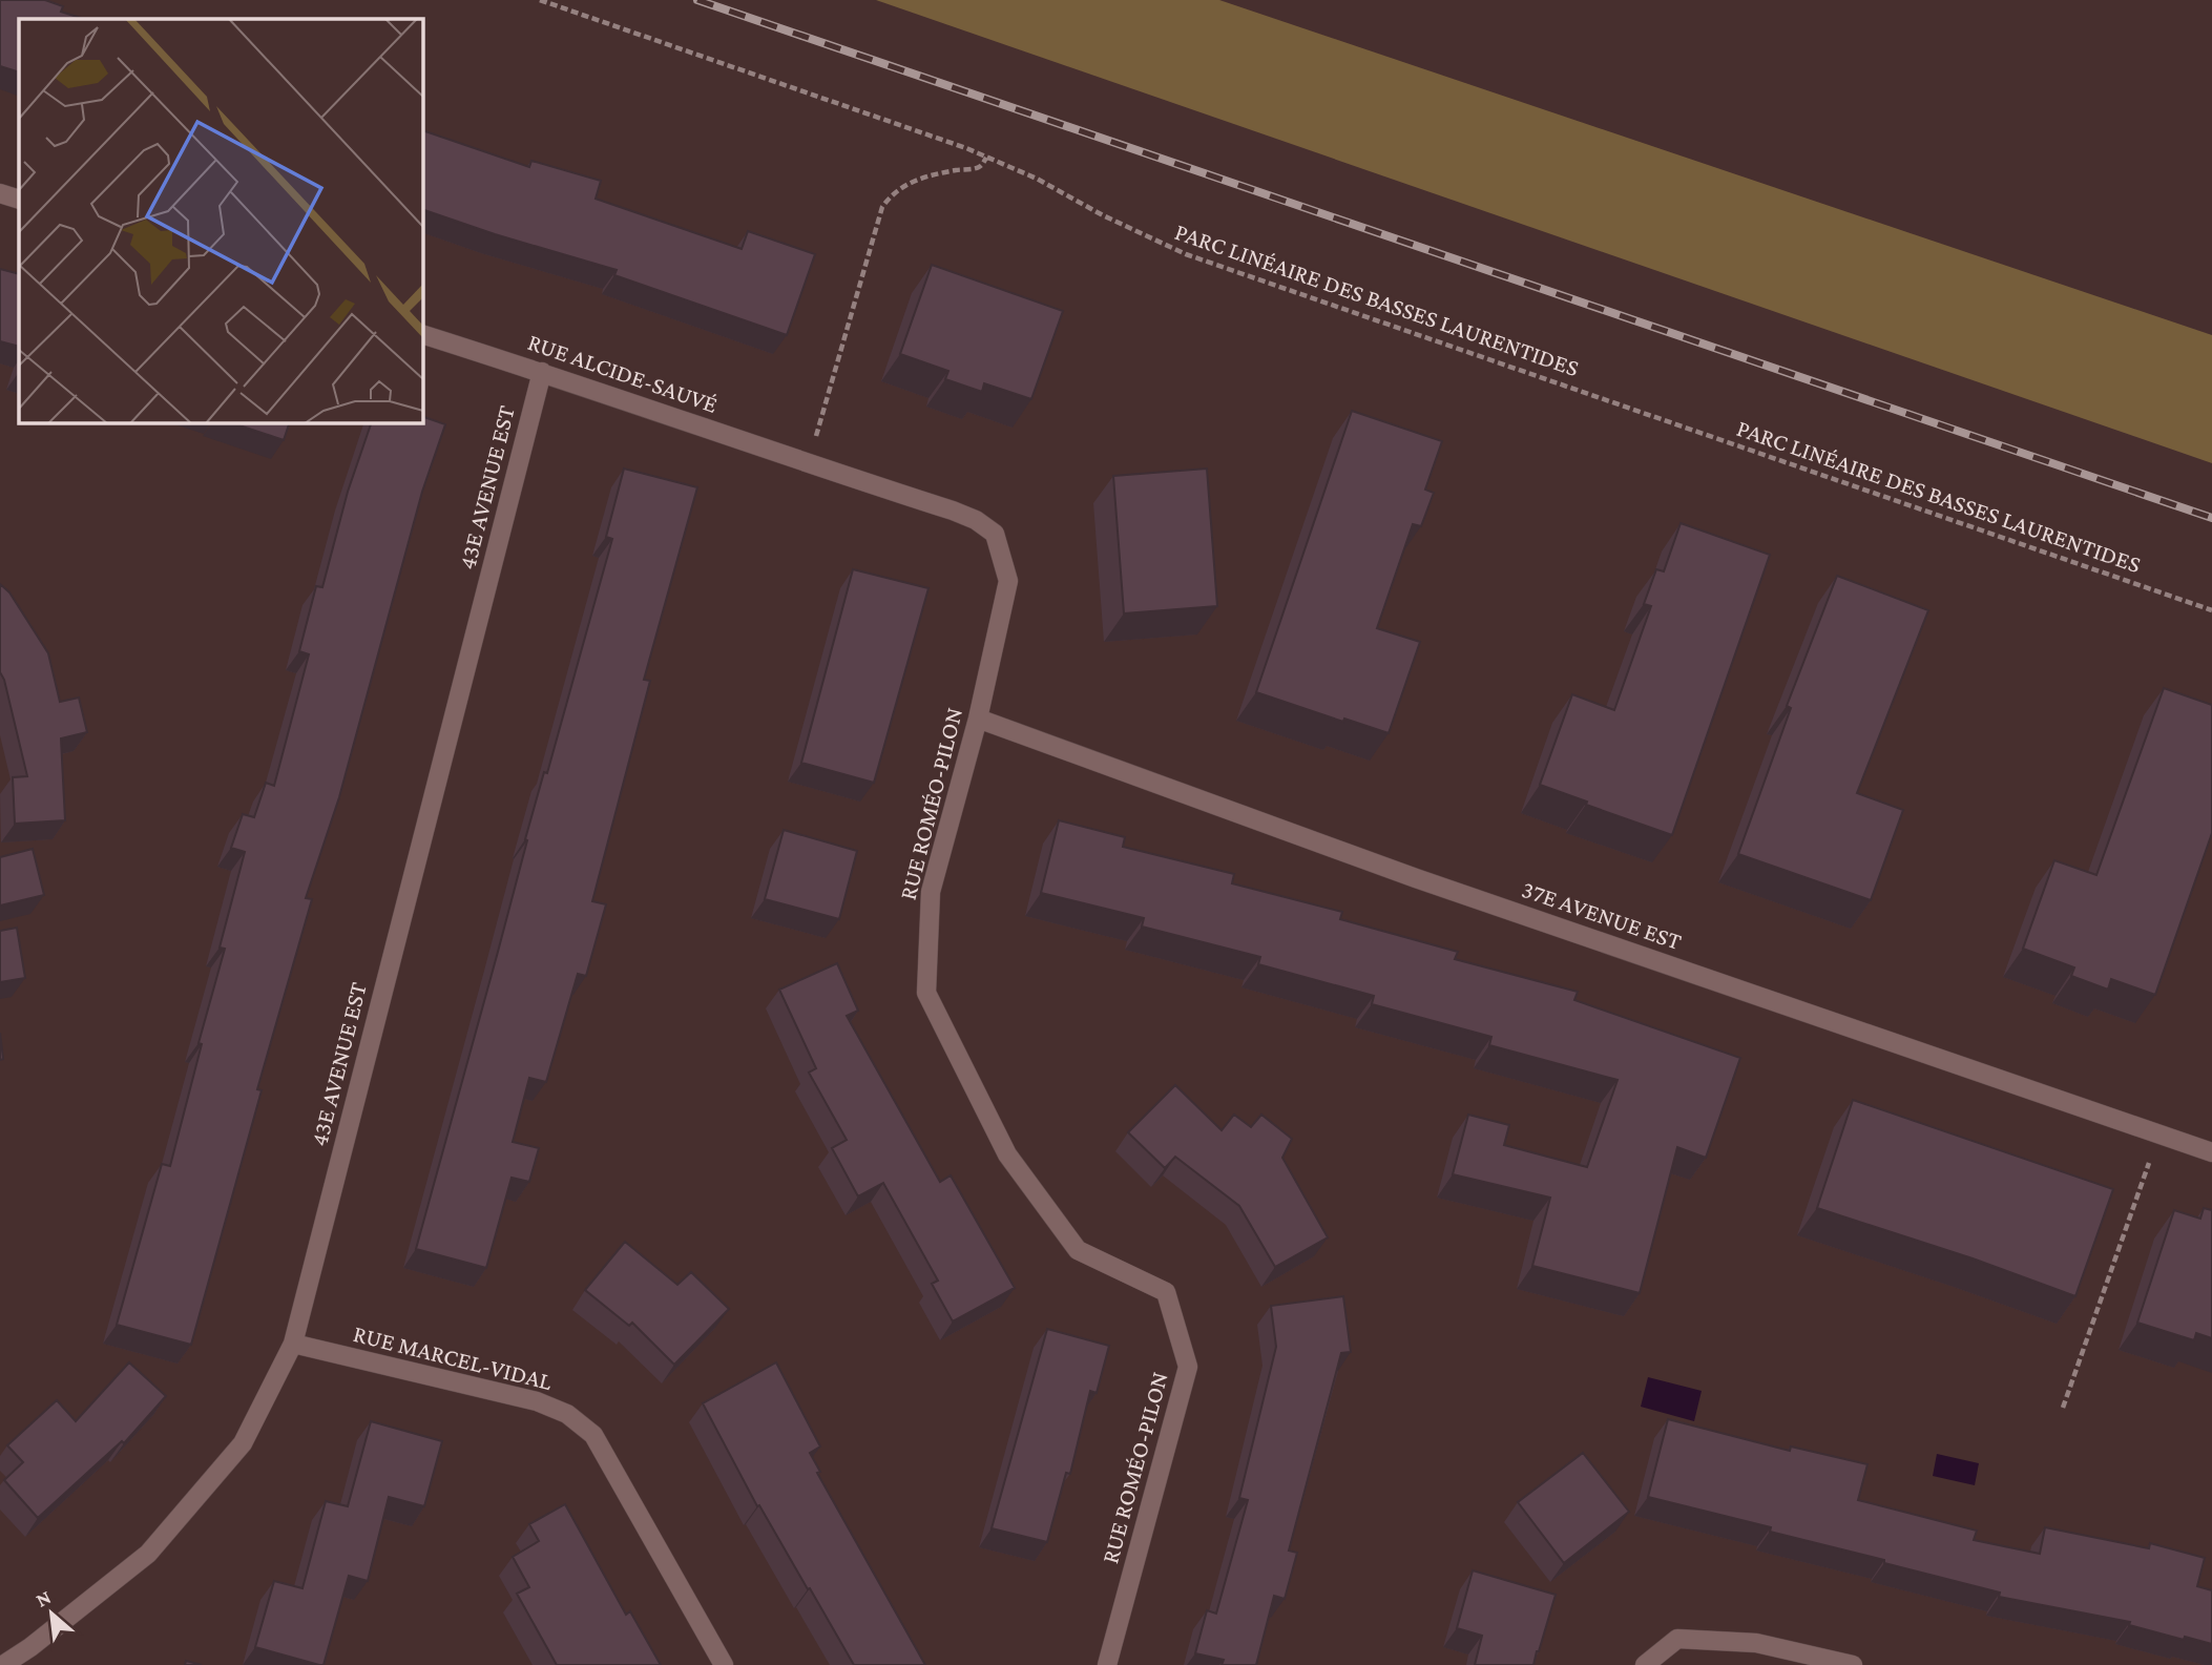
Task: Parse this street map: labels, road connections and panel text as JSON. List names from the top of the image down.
{
  "streets": {
    "street": [
      "RUE ALCIDE-SAUVÉ",
      "43E AVENUE EST",
      "RUE ROMÉO-PILON",
      "37E AVENUE EST",
      "RUE MARCEL-VIDAL"
    ],
    "path": ["PARC LINÉAIRE DES BASSES LAURENTIDES"]
  },
  "crossings": [
    ["RUE ALCIDE-SAUVÉ", "43E AVENUE EST"],
    ["RUE ALCIDE-SAUVÉ", "RUE ROMÉO-PILON"],
    ["43E AVENUE EST", "RUE MARCEL-VIDAL"],
    ["RUE ROMÉO-PILON", "37E AVENUE EST"]
  ],
  "north": "top left"
}
